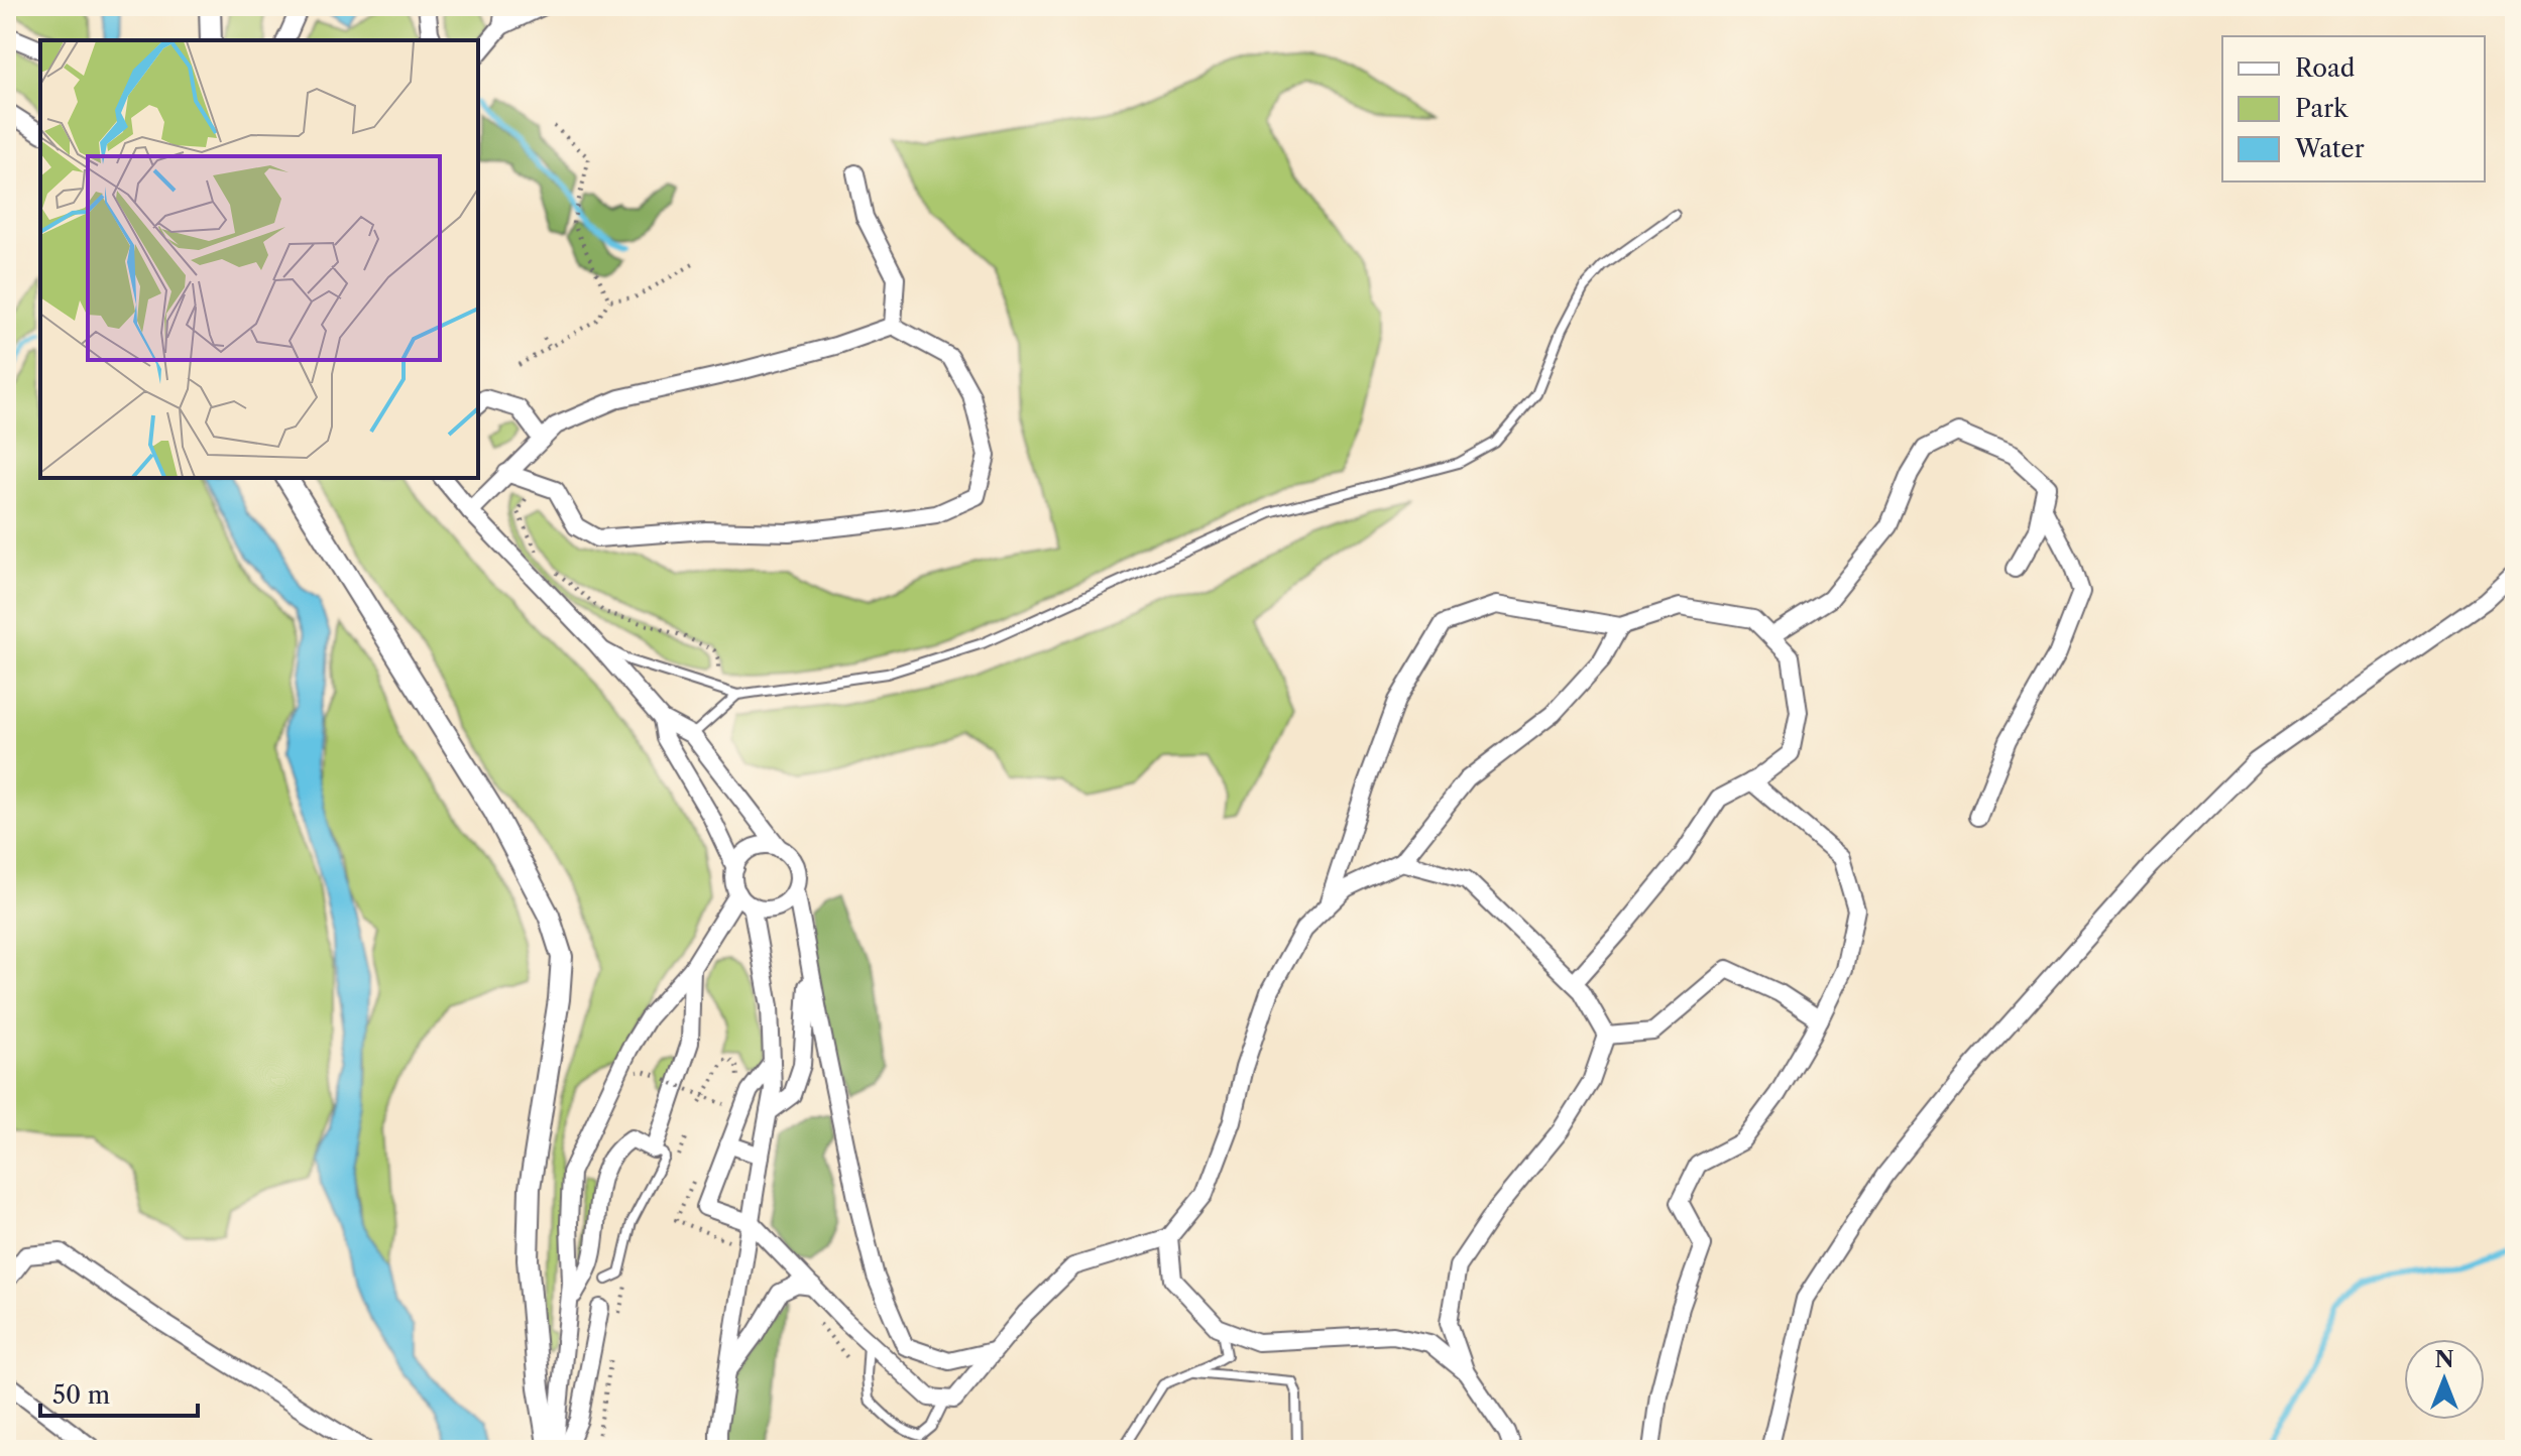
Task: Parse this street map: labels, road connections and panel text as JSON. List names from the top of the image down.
{
  "legend": ["Road", "Park", "Water"],
  "scale_bar": "50 m",
  "north": "top"
}
